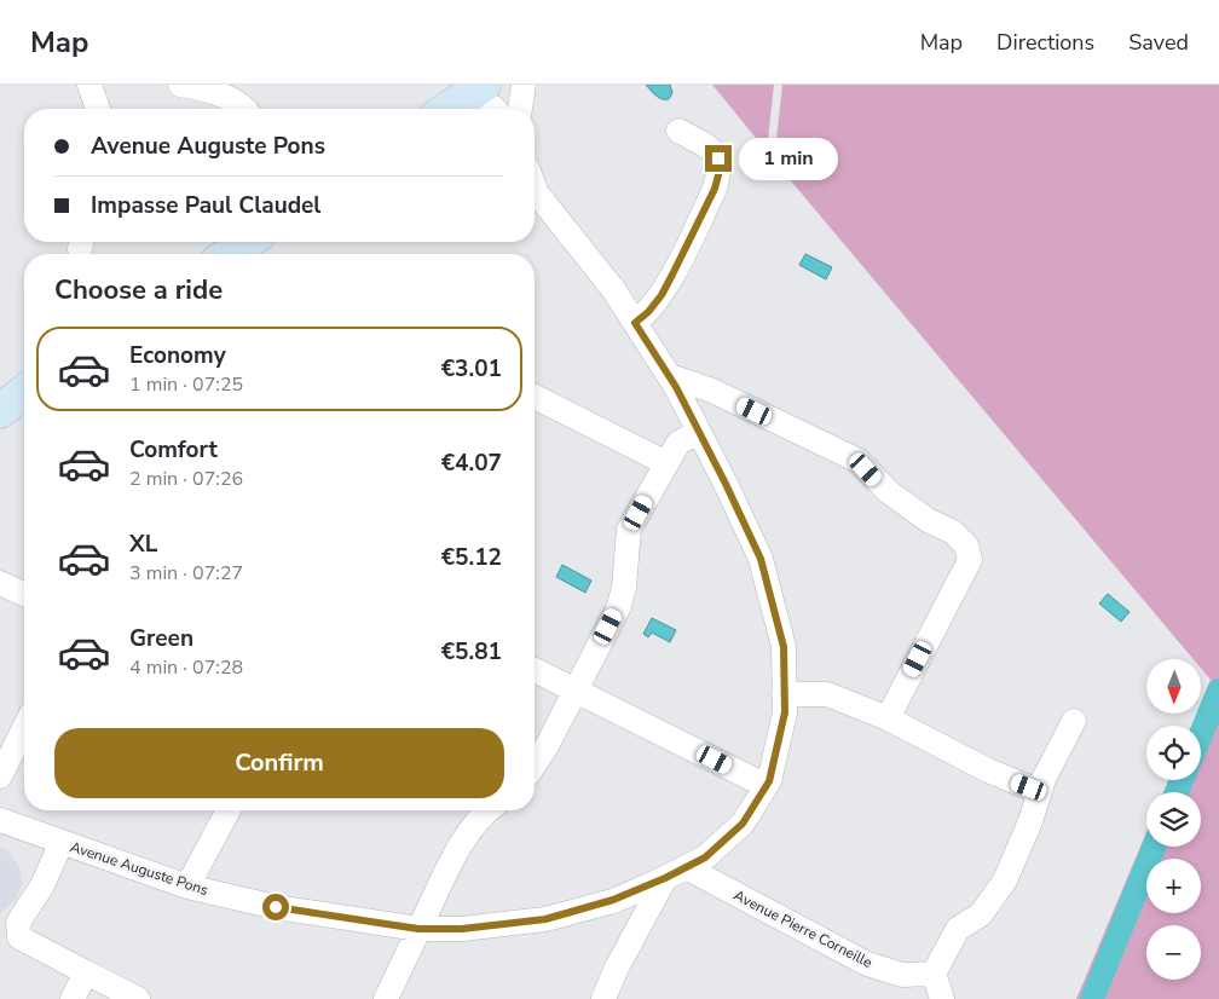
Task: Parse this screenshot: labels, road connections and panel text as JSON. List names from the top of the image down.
{
  "streets": {
    "street": ["Avenue Auguste Pons", "Avenue Pierre Corneille"]
  },
  "crossings": [
    ["Avenue Auguste Pons", "Avenue Pierre Corneille"]
  ],
  "north": "bottom",
  "page": {
    "header": "Map",
    "nav": ["Map", "Directions", "Saved"],
    "banner": ["Avenue Auguste Pons", "Impasse Paul Claudel"],
    "bubble": "1 min",
    "heading": "Choose a ride",
    "list": [
      {
        "name": "Economy",
        "note": "1 min · 07:25",
        "value": "€3.01"
      },
      {
        "name": "Comfort",
        "note": "2 min · 07:26",
        "value": "€4.07"
      },
      {
        "name": "XL",
        "note": "3 min · 07:27",
        "value": "€5.12"
      },
      {
        "name": "Green",
        "note": "4 min · 07:28",
        "value": "€5.81"
      }
    ],
    "map_buttons": ["+", "−"],
    "buttons": "Confirm"
  }
}
